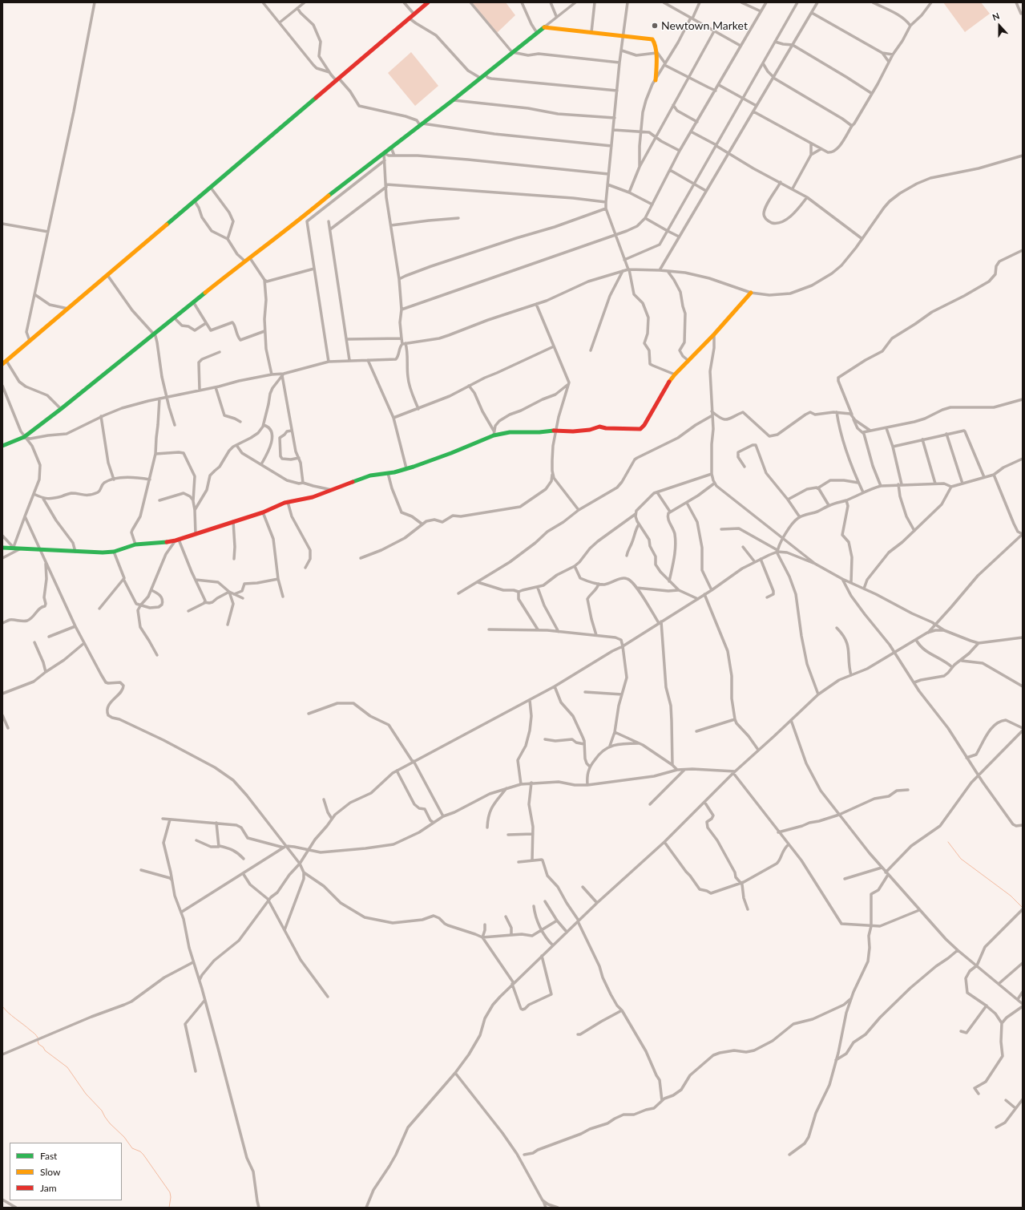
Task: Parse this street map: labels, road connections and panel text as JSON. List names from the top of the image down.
{
  "places": ["Newtown Market"],
  "legend": ["Fast", "Slow", "Jam"],
  "north": "top"
}
